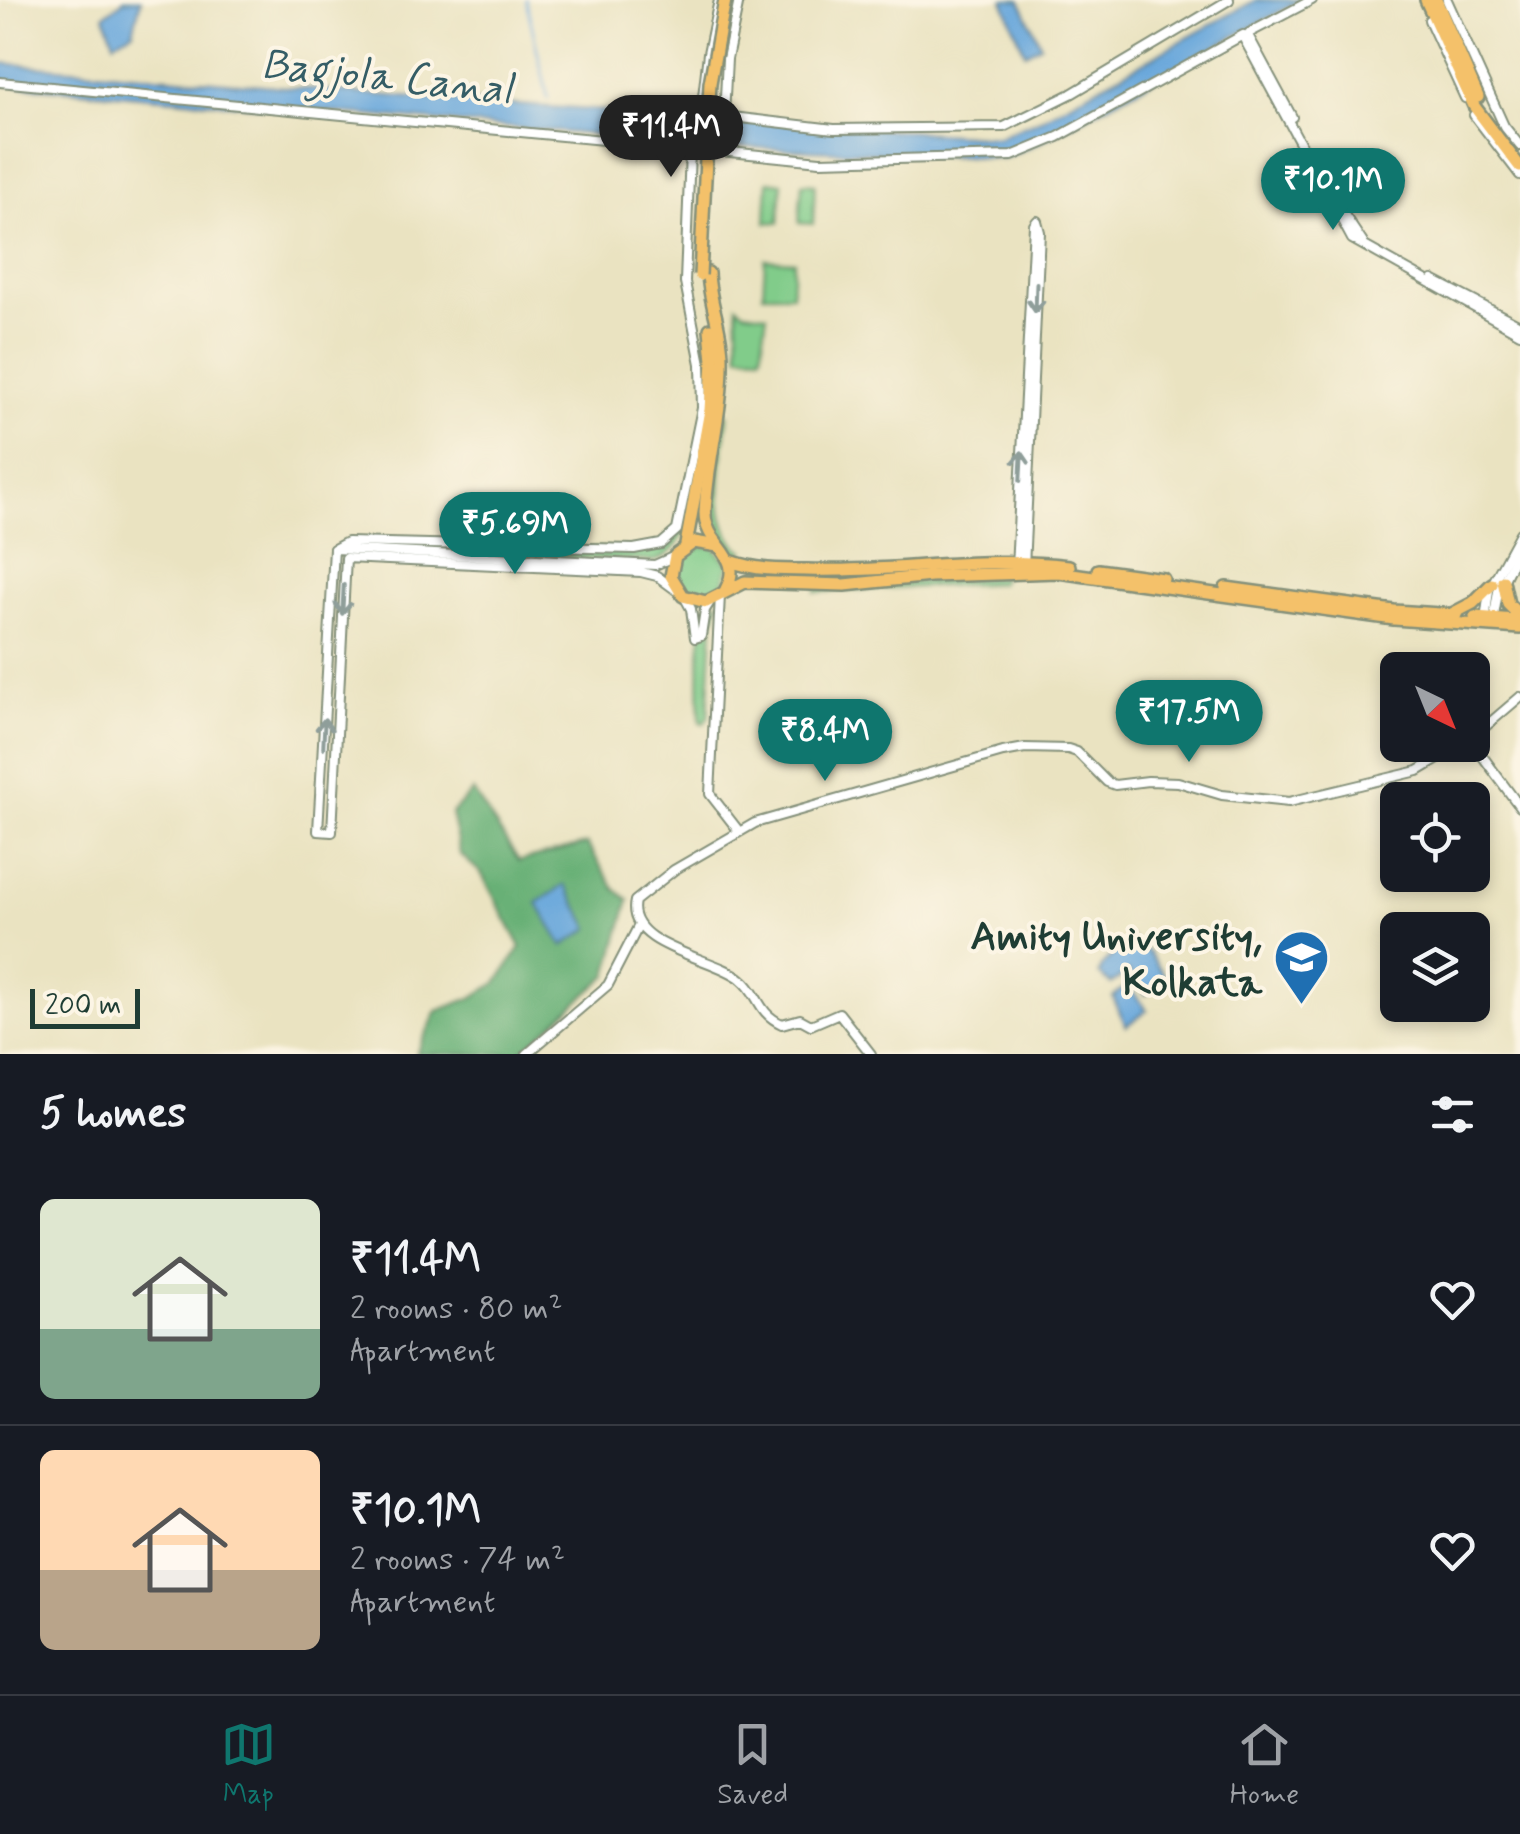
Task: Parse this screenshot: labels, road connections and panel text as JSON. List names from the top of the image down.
{
  "water": ["Bagjola Canal"],
  "places": {
    "school or university": ["Amity University, Kolkata"]
  },
  "scale_bar": "200 m",
  "north": "bottom right",
  "page": {
    "price": [
      "₹11.4M",
      "₹10.1M",
      "₹5.69M",
      "₹17.5M",
      "₹8.4M"
    ],
    "scale": "200 m",
    "heading": "5 homes",
    "list": [
      {
        "name": "₹11.4M",
        "note": "2 rooms · 80 m² · Apartment"
      },
      {
        "name": "₹10.1M",
        "note": "2 rooms · 74 m² · Apartment"
      }
    ],
    "tabs": ["Map", "Saved", "Home"]
  }
}
